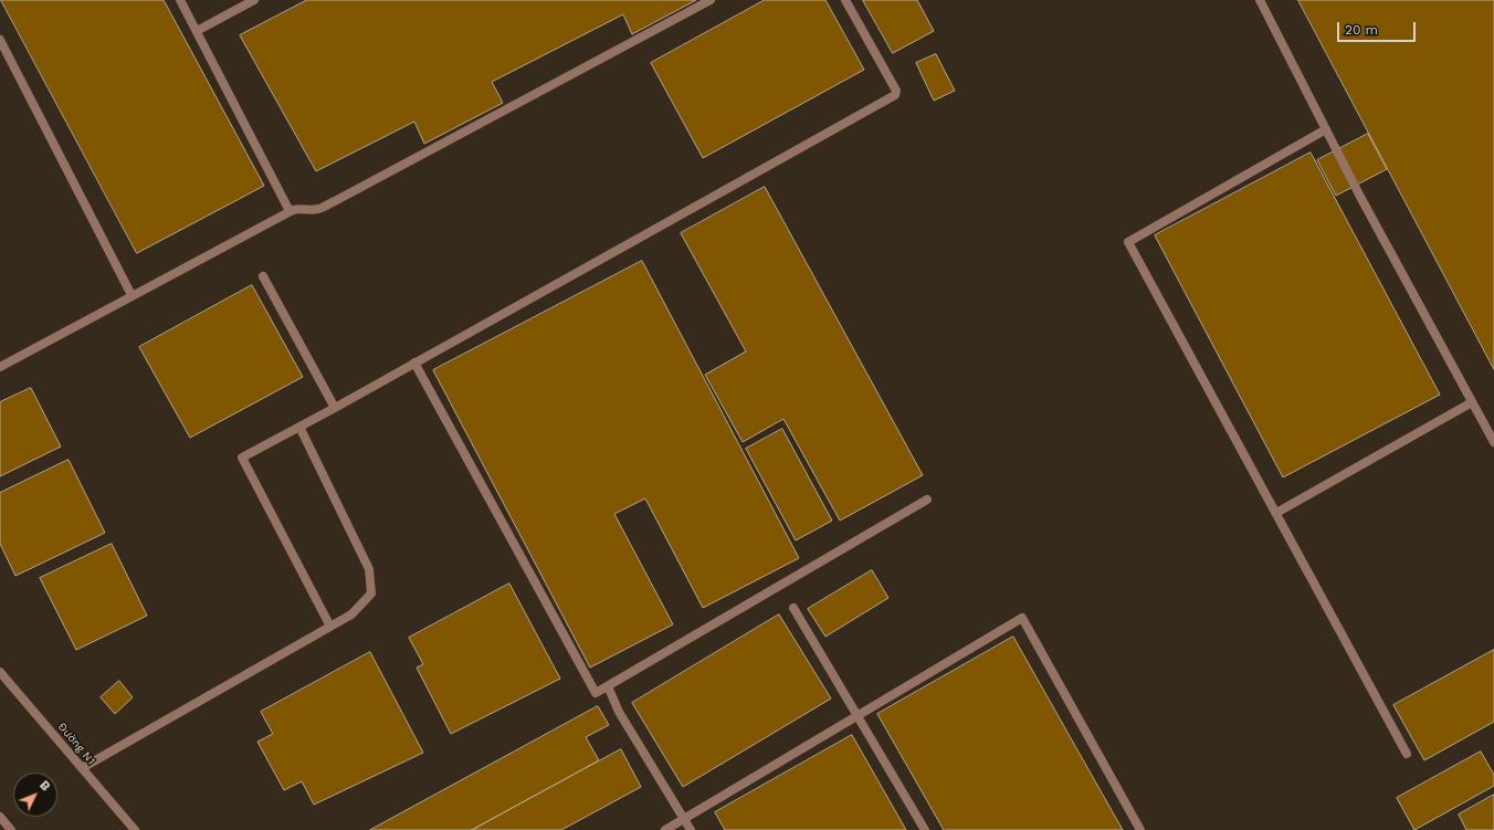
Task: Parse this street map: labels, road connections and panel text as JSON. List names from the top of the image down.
{
  "streets": {
    "street": ["Đường N1"]
  },
  "scale_bar": "20 m",
  "north": "top right"
}
